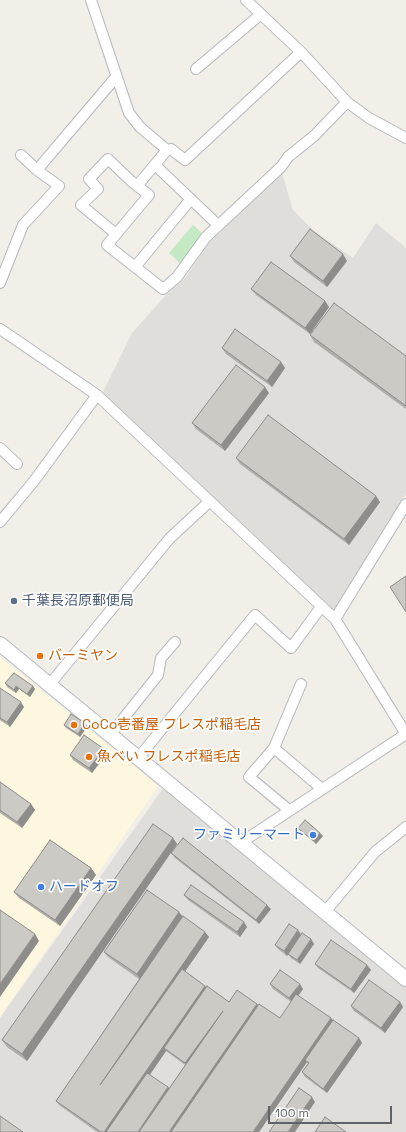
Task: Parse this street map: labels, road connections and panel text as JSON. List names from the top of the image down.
{
  "places": [
    "千葉長沼原郵便局",
    "バーミヤン",
    "CoCo壱番屋 フレスポ稲毛店",
    "魚べい フレスポ稲毛店",
    "ファミリーマート",
    "ハードオフ"
  ],
  "scale_bar": "100 m"
}
